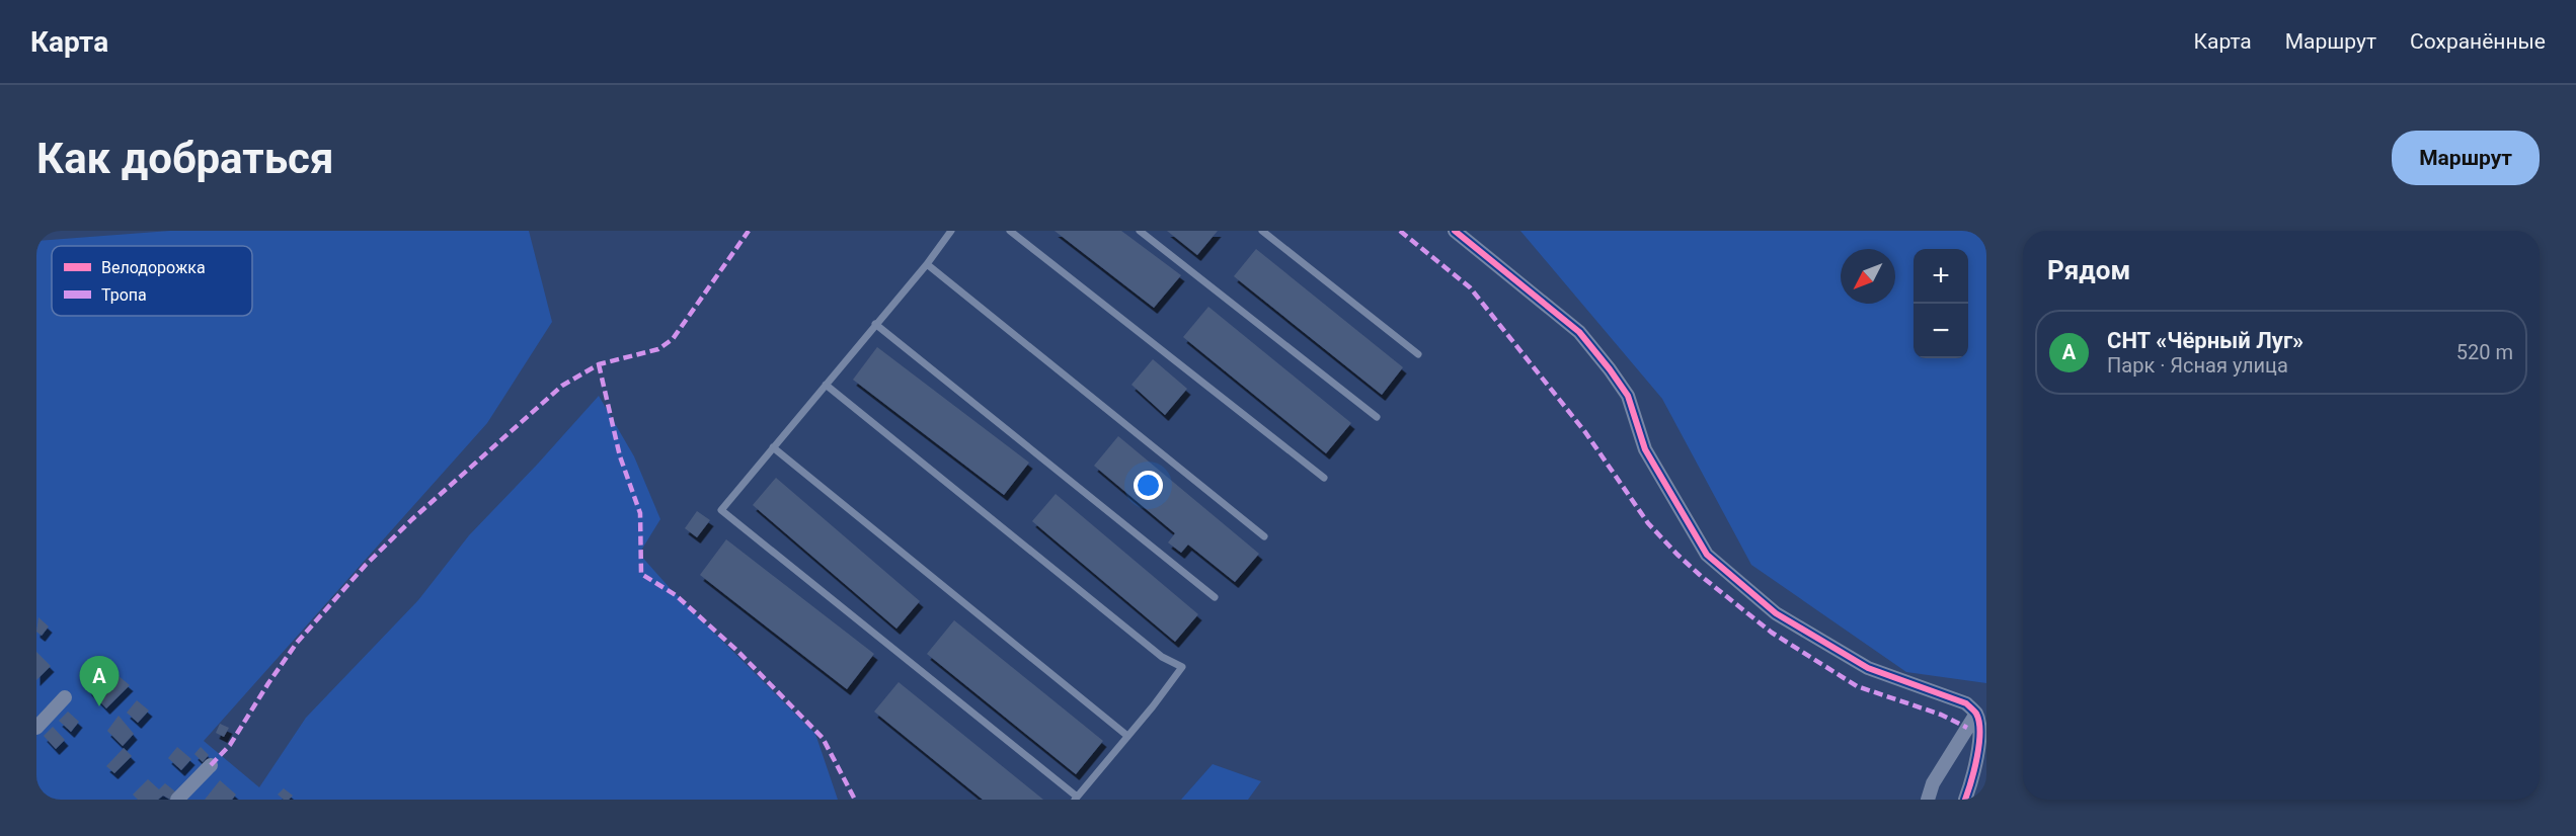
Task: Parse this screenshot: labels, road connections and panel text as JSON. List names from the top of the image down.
{
  "legend": ["Велодорожка", "Тропа"],
  "north": "bottom left",
  "page": {
    "header": "Карта",
    "nav": ["Карта", "Маршрут", "Сохранённые"],
    "buttons": "Маршрут",
    "title": "Как добраться",
    "heading": "Рядом",
    "map_buttons": ["+", "−"],
    "list": [
      {
        "mark": "A",
        "name": "СНТ «Чёрный Луг»",
        "note": "Парк · Ясная улица",
        "value": "520 m"
      }
    ],
    "pins": "A"
  }
}
